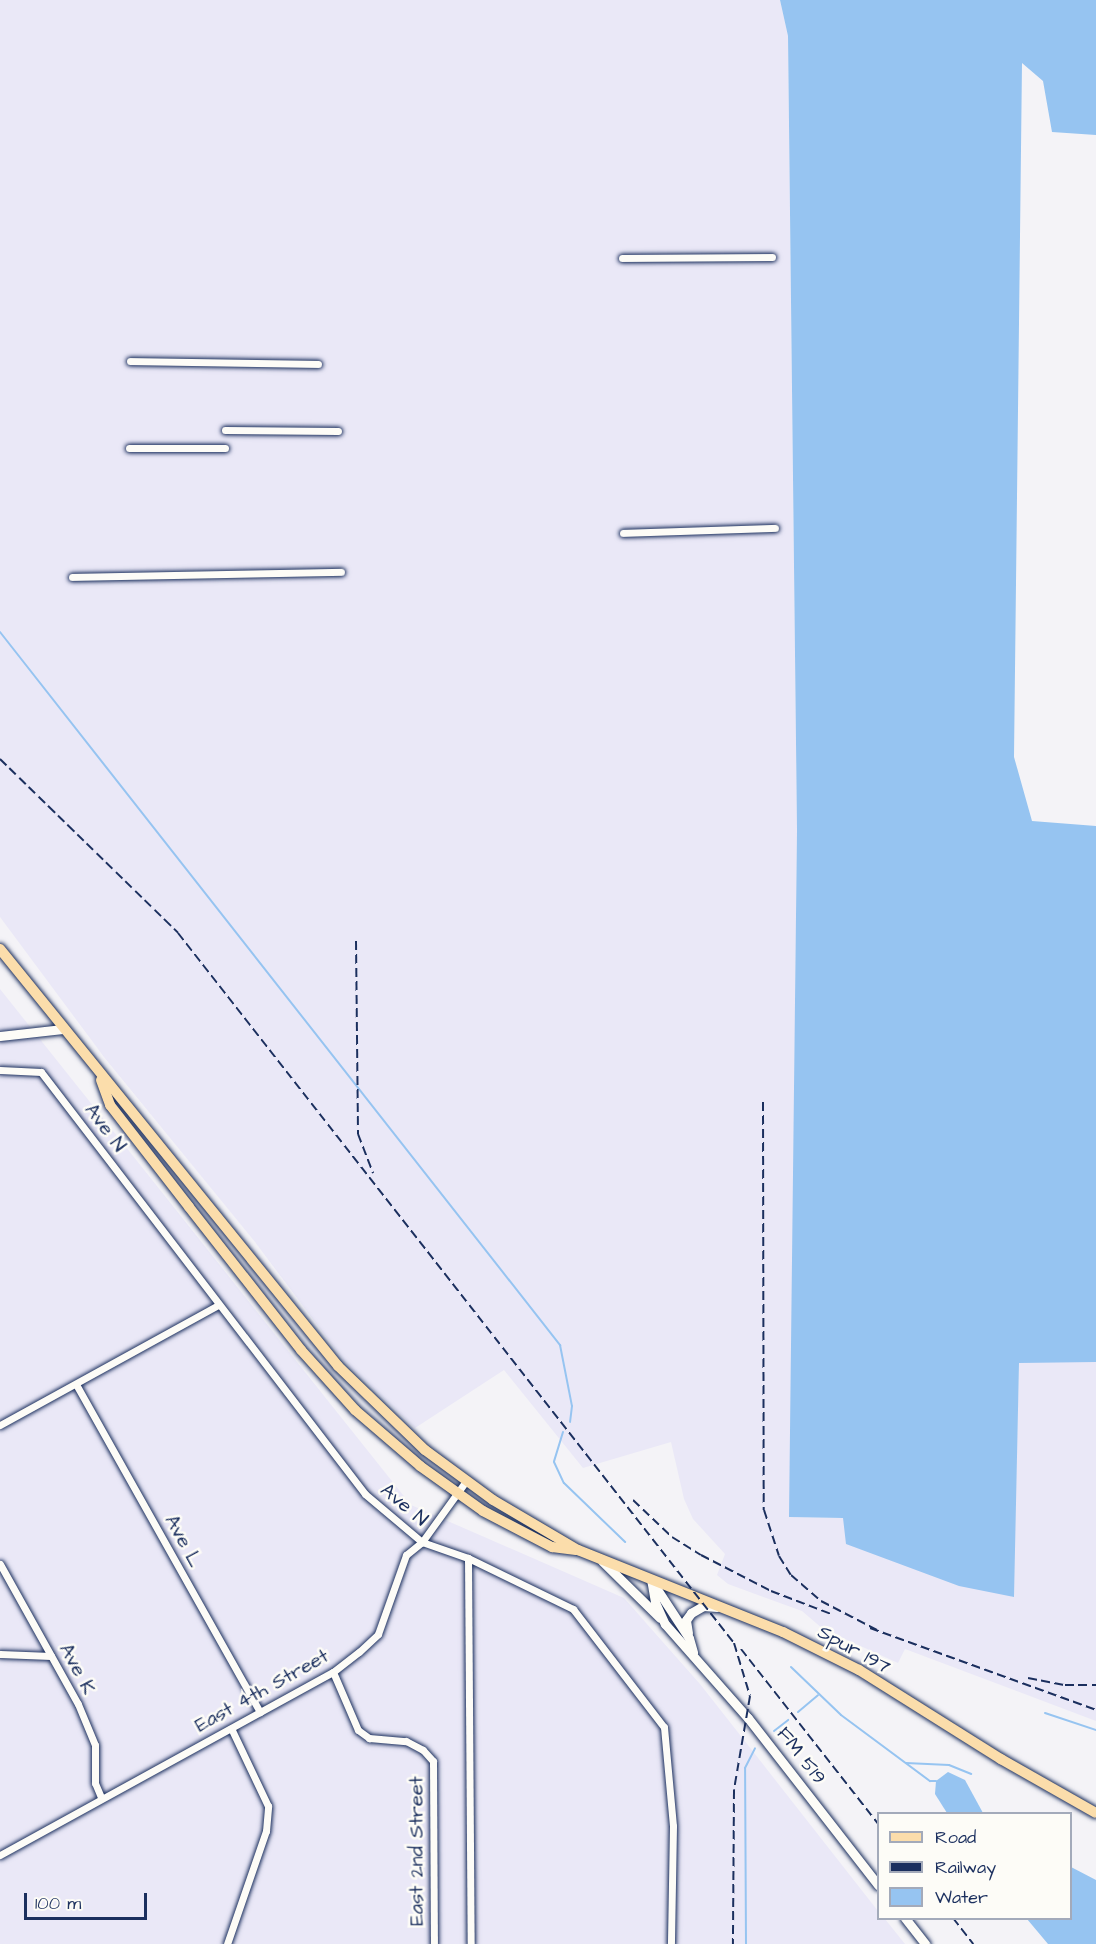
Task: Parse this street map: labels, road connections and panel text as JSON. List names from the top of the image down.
{
  "streets": {
    "main road": ["Spur 197", "FM 519"],
    "street": [
      "Ave N",
      "Ave L",
      "Ave K",
      "East 4th Street",
      "East 2nd Street"
    ]
  },
  "crossings": [
    ["Ave N", "East 4th Street"],
    ["Ave L", "East 4th Street"],
    ["Spur 197", "FM 519"],
    ["Ave K", "East 4th Street"],
    ["East 4th Street", "East 2nd Street"]
  ],
  "legend": ["Road", "Railway", "Water"],
  "scale_bar": "100 m"
}
